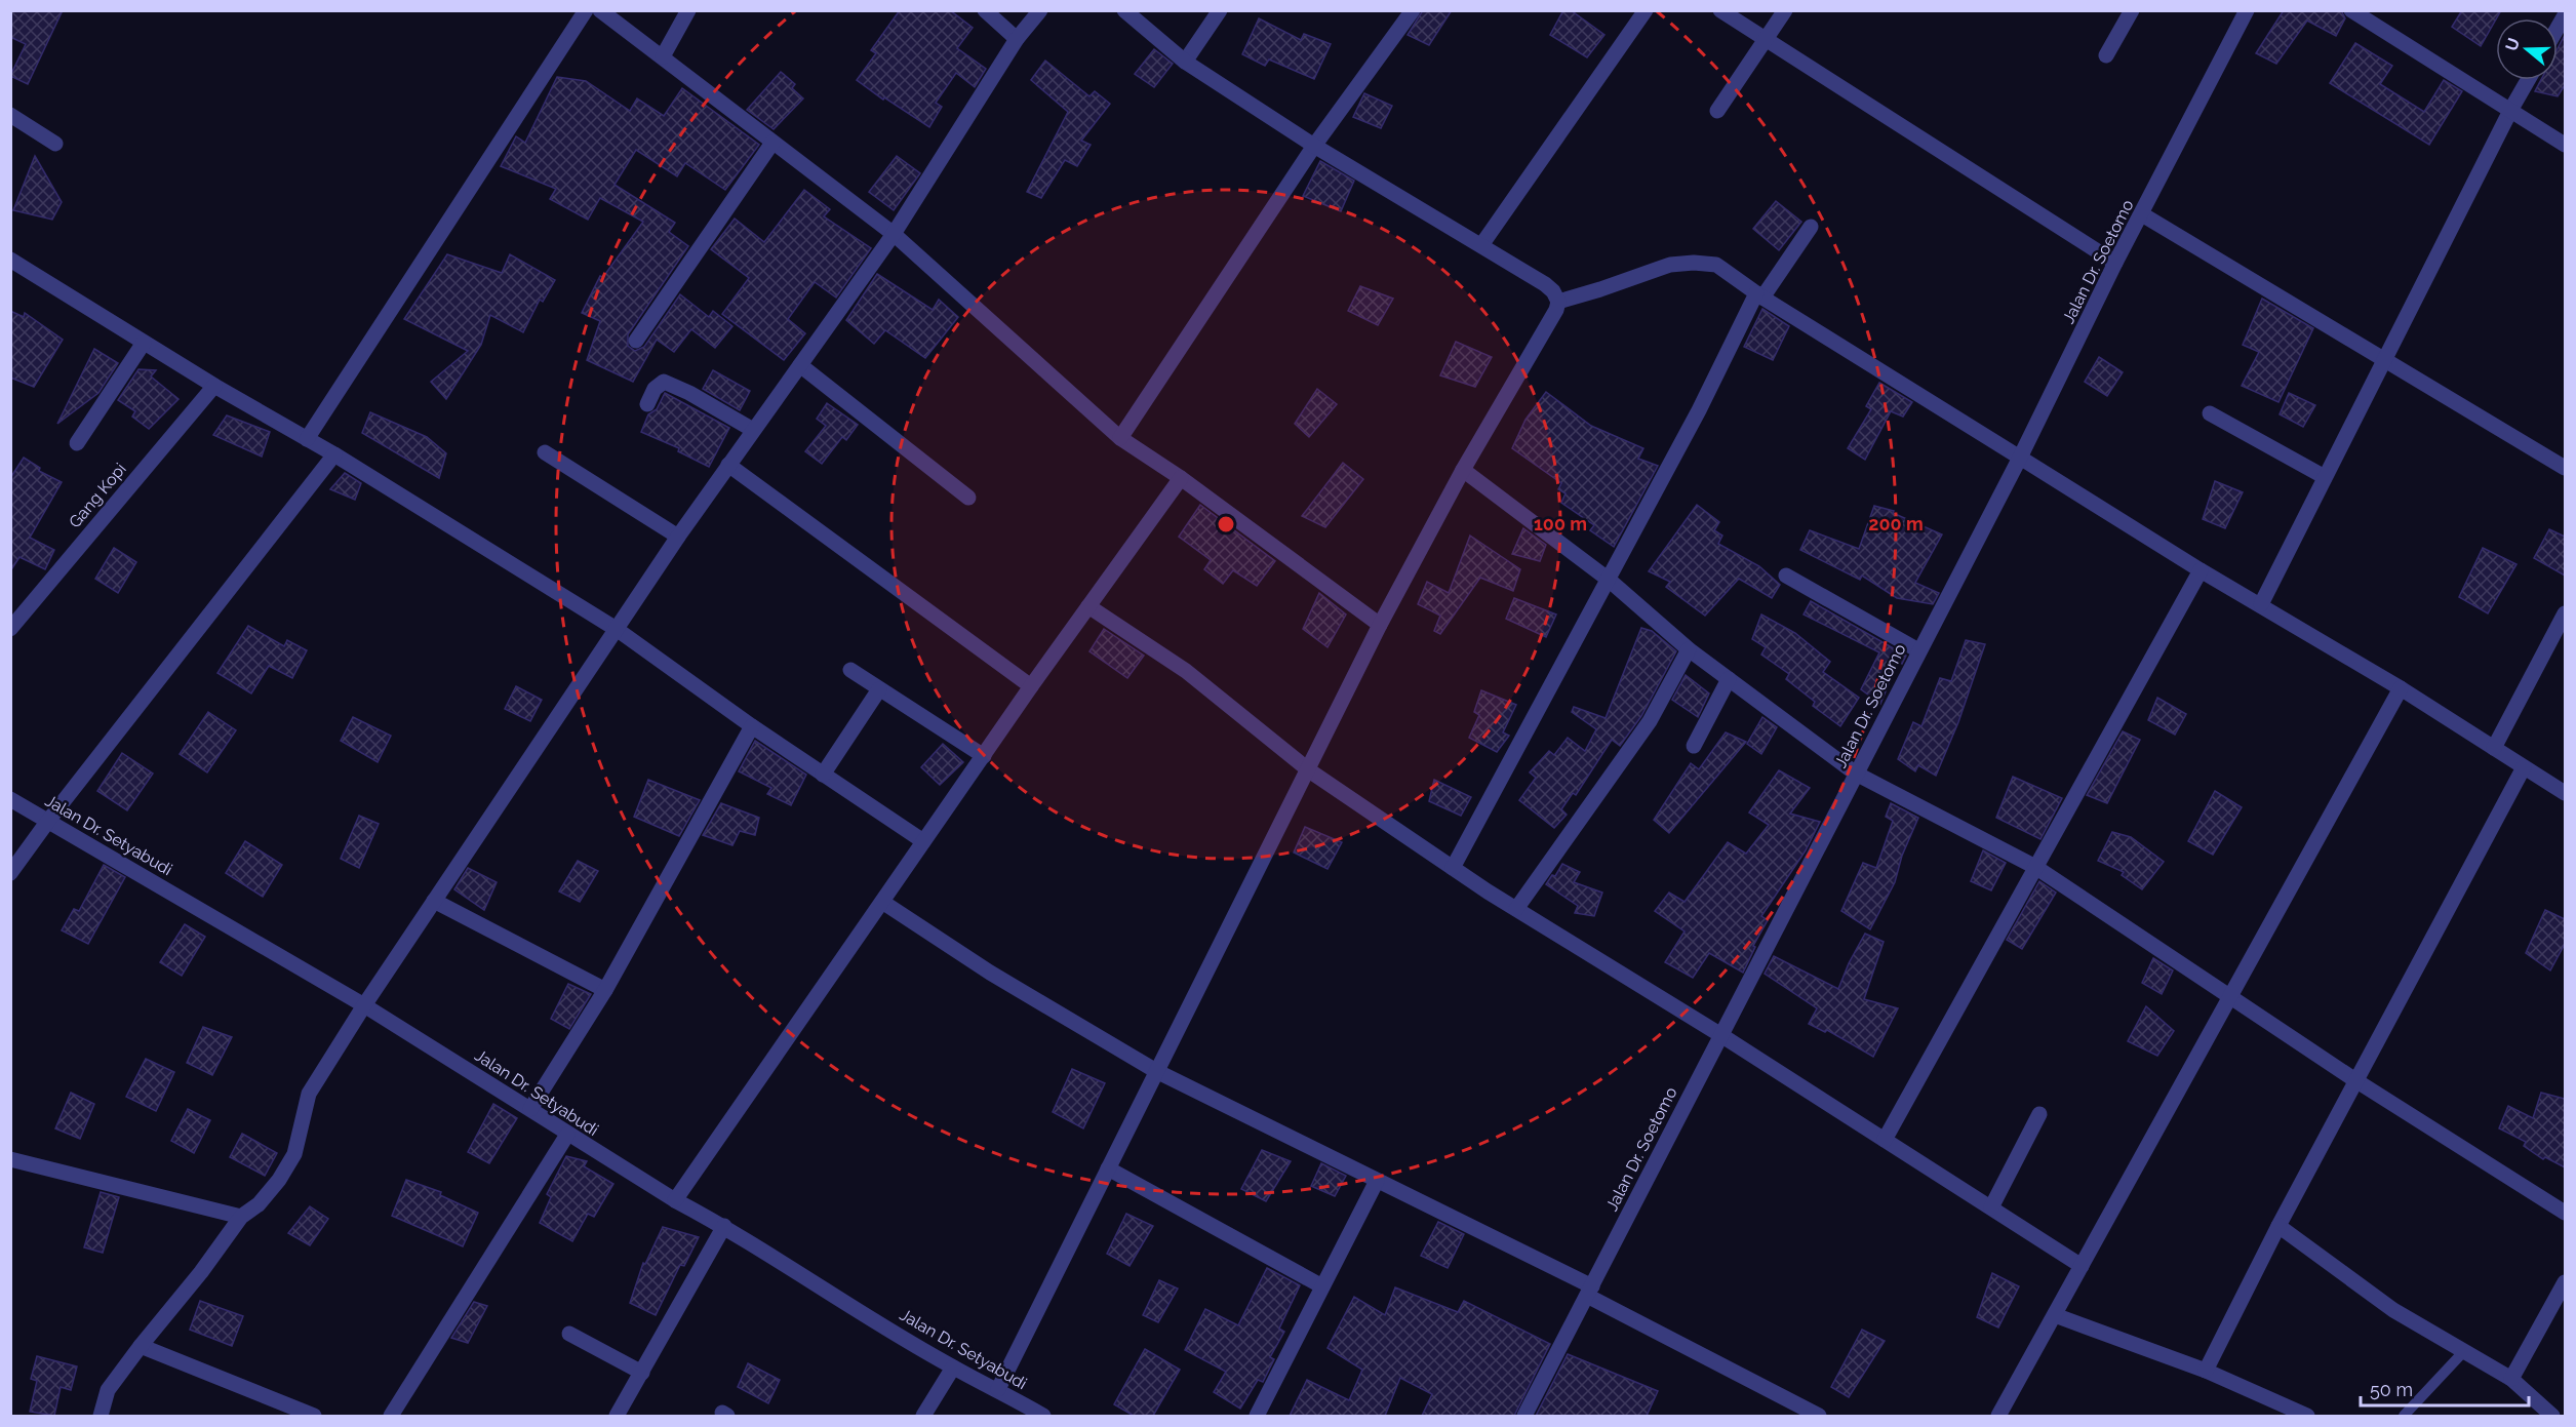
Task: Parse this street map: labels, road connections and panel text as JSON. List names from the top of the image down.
{
  "streets": {
    "street": ["Jalan Dr. Soetomo", "Gang Kopi", "Jalan Dr. Setyabudi"]
  },
  "scale_bar": "50 m",
  "north": "left",
  "rings": ["100 m", "200 m"]
}
